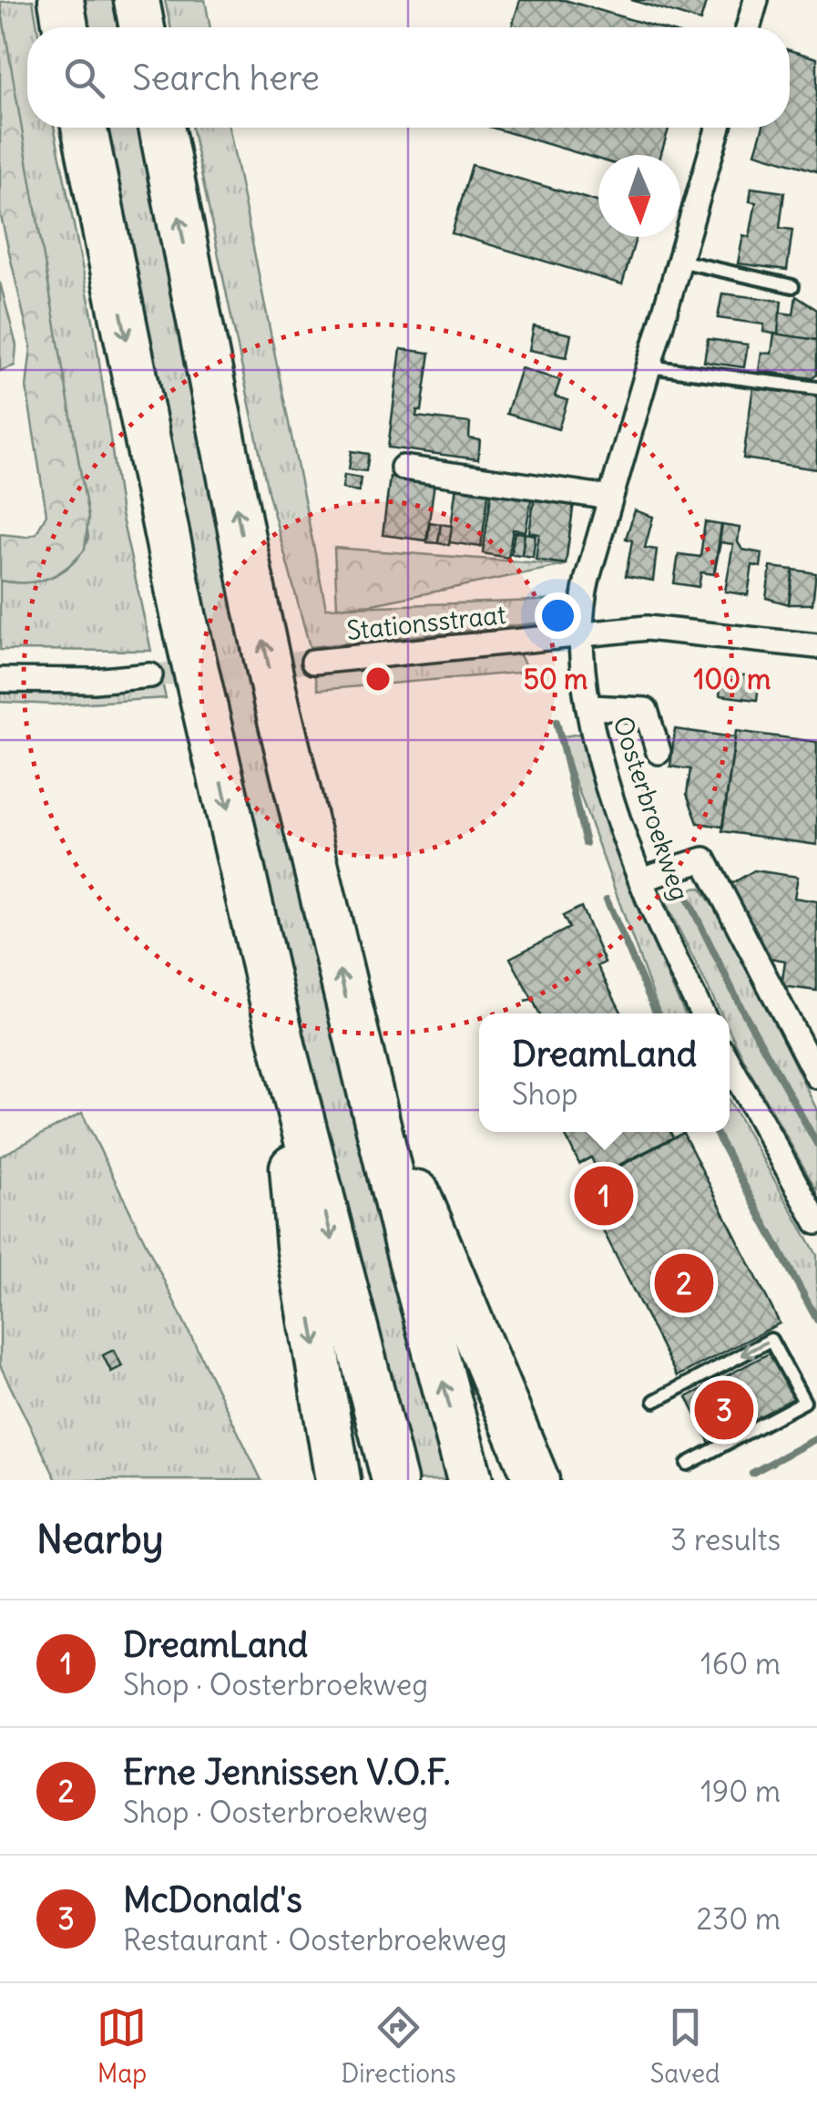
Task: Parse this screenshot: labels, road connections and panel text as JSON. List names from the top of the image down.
{
  "streets": {
    "street": ["Stationsstraat", "Oosterbroekweg"]
  },
  "crossings": [
    ["Stationsstraat", "Oosterbroekweg"]
  ],
  "north": "bottom",
  "page": {
    "search": "Search here",
    "popup": ["DreamLand", "Shop"],
    "pins": ["1", "2", "3"],
    "heading": ["Nearby", "3 results"],
    "list": [
      {
        "mark": "1",
        "name": "DreamLand",
        "note": "Shop · Oosterbroekweg",
        "value": "160 m"
      },
      {
        "mark": "2",
        "name": "Erne Jennissen V.O.F.",
        "note": "Shop · Oosterbroekweg",
        "value": "190 m"
      },
      {
        "mark": "3",
        "name": "McDonald's",
        "note": "Restaurant · Oosterbroekweg",
        "value": "230 m"
      }
    ],
    "nav": ["Map", "Directions", "Saved"]
  },
  "rings": ["50 m", "100 m"]
}
